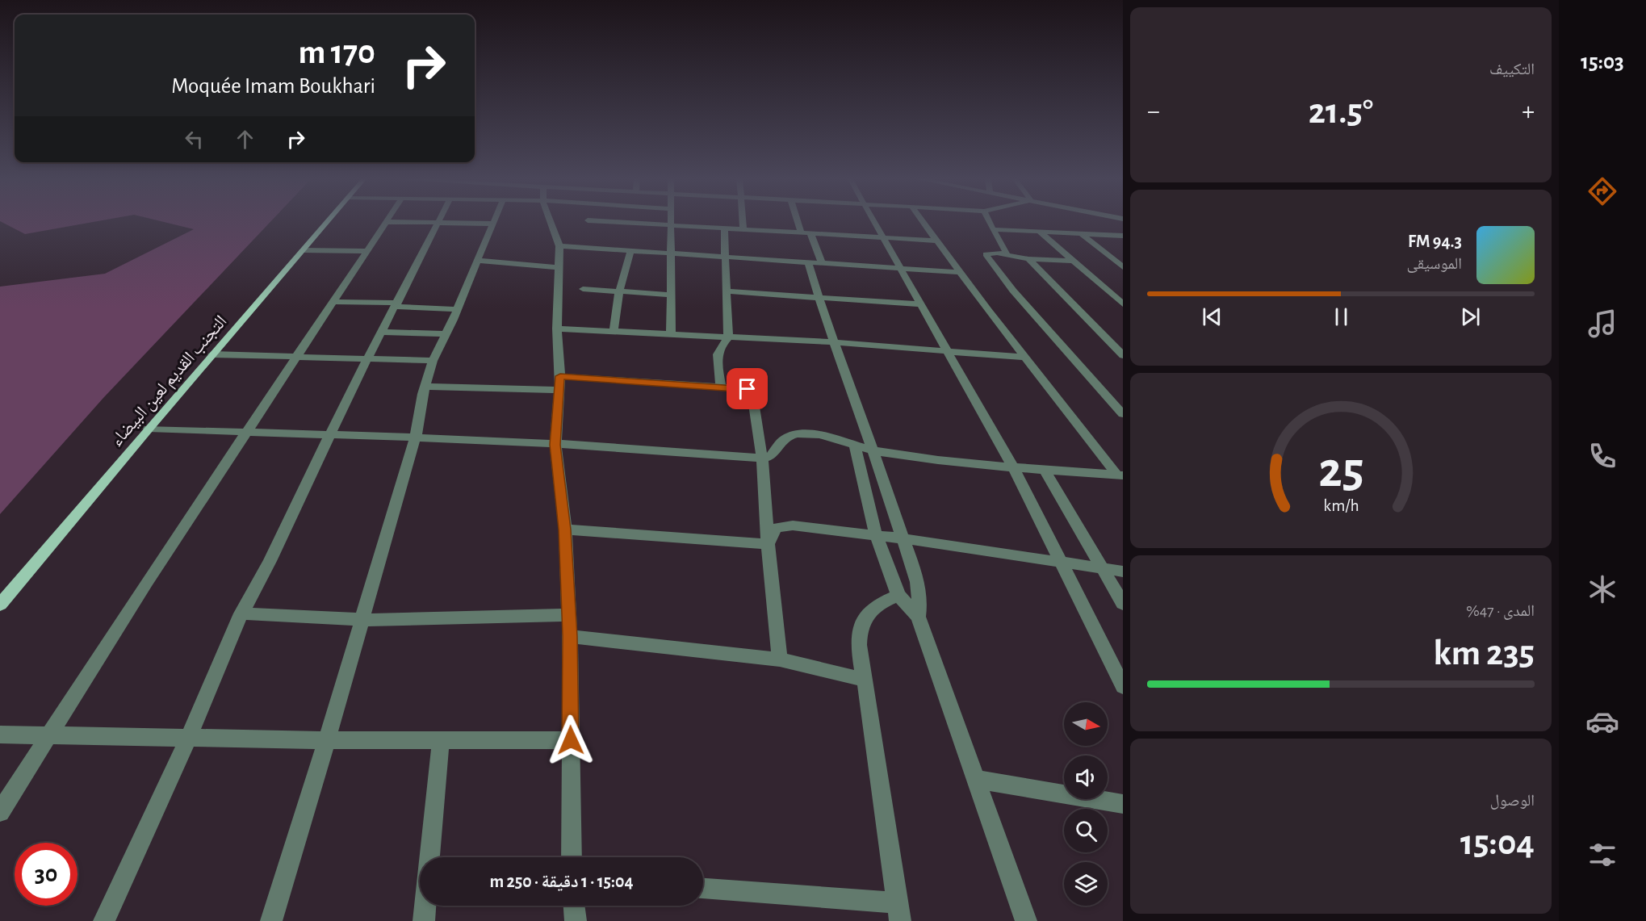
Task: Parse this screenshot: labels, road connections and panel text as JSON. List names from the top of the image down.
{
  "streets": {
    "main road": ["التجنب القديم لعين البيضاء"]
  },
  "north": "right",
  "page": {
    "tabs": "15:03",
    "tile": [
      "التكييف",
      ["المدى · 47%", "235 km"],
      ["الوصول", "15:04"]
    ],
    "turn": ["170 m", "Moquée Imam Boukhari"],
    "heat": ["−", "21.5°", "+"],
    "song": ["94.3 FM", "الموسيقى"],
    "limit": "30",
    "trip": "15:04 · 1 دقيقة · 250 m",
    "gauge": ["25", "km/h"]
  }
}
